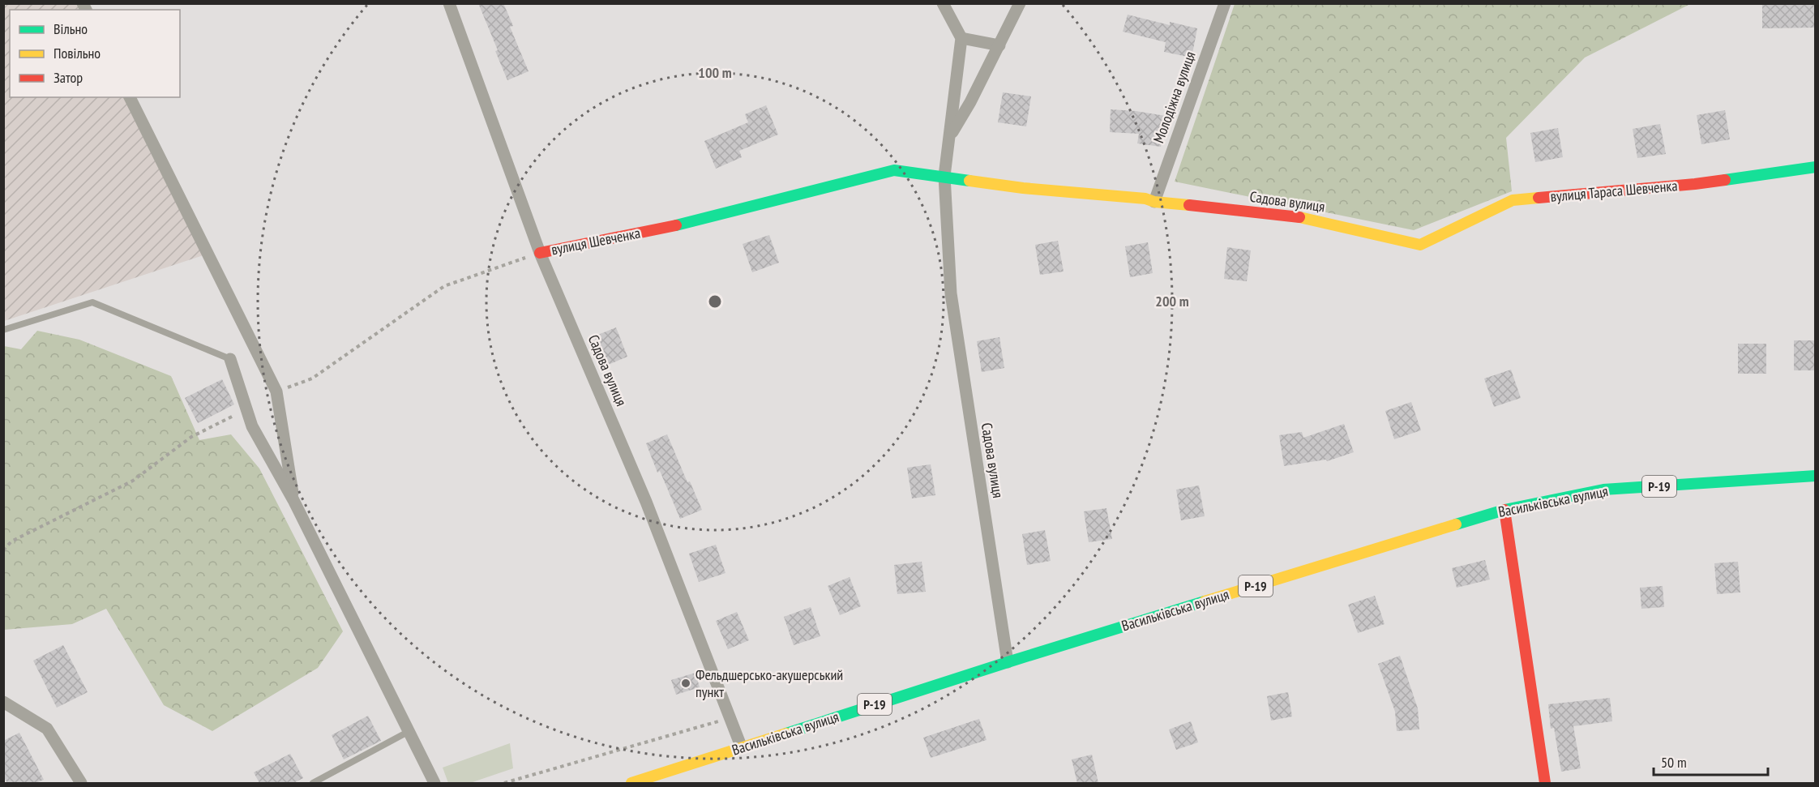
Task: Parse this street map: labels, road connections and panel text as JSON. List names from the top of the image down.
{
  "streets": {
    "street": [
      "Молодіжна вулиця",
      "вулиця Тараса Шевченка",
      "Садова вулиця",
      "вулиця Шевченка",
      "Р-19",
      "Васильківська вулиця"
    ]
  },
  "crossings": [
    ["Молодіжна вулиця", "Садова вулиця"],
    ["вулиця Тараса Шевченка", "Садова вулиця"],
    ["Садова вулиця", "вулиця Шевченка"],
    ["Садова вулиця", "Васильківська вулиця"]
  ],
  "places": ["Фельдшерсько-акушерський пункт"],
  "legend": ["Вільно", "Повільно", "Затор"],
  "scale_bar": "50 m",
  "rings": ["100 m", "200 m"]
}
